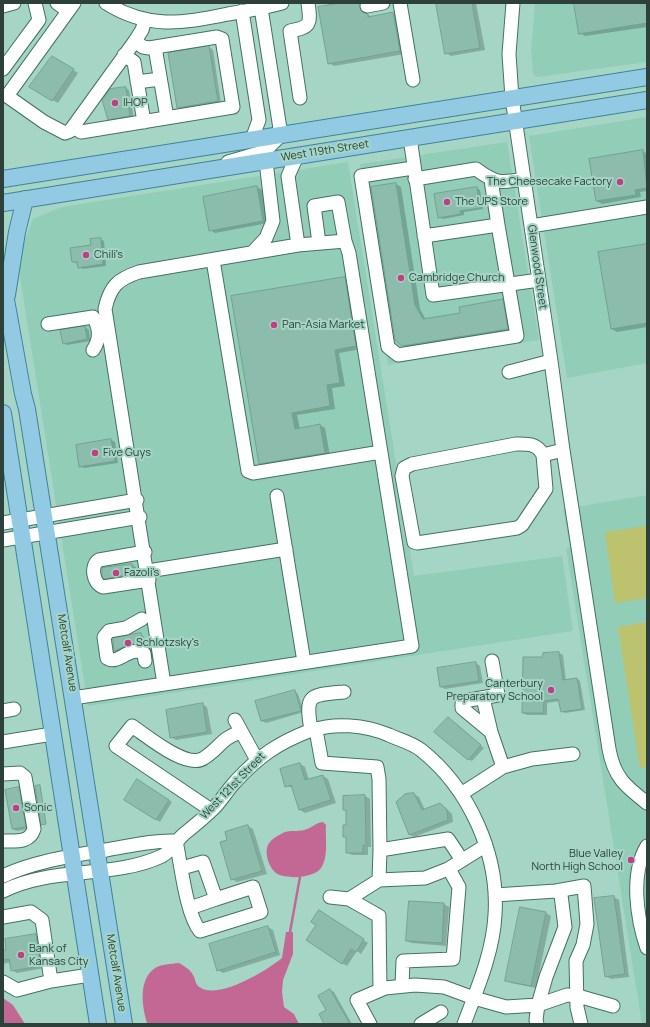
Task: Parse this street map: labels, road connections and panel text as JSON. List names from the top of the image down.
{
  "streets": {
    "main road": ["West 119th Street", "Metcalf Avenue"],
    "street": ["Glenwood Street", "West 121st Street"]
  },
  "crossings": [
    ["West 119th Street", "Glenwood Street"],
    ["Metcalf Avenue", "West 121st Street"]
  ],
  "places": [
    "IHOP",
    "The Cheesecake Factory",
    "The UPS Store",
    "Chili's",
    "Cambridge Church",
    "Pan-Asia Market",
    "Five Guys",
    "Fazoli's",
    "Schlotzsky's",
    "Canterbury Preparatory School",
    "Sonic",
    "Blue Valley North High School",
    "Bank of Kansas City"
  ]
}
